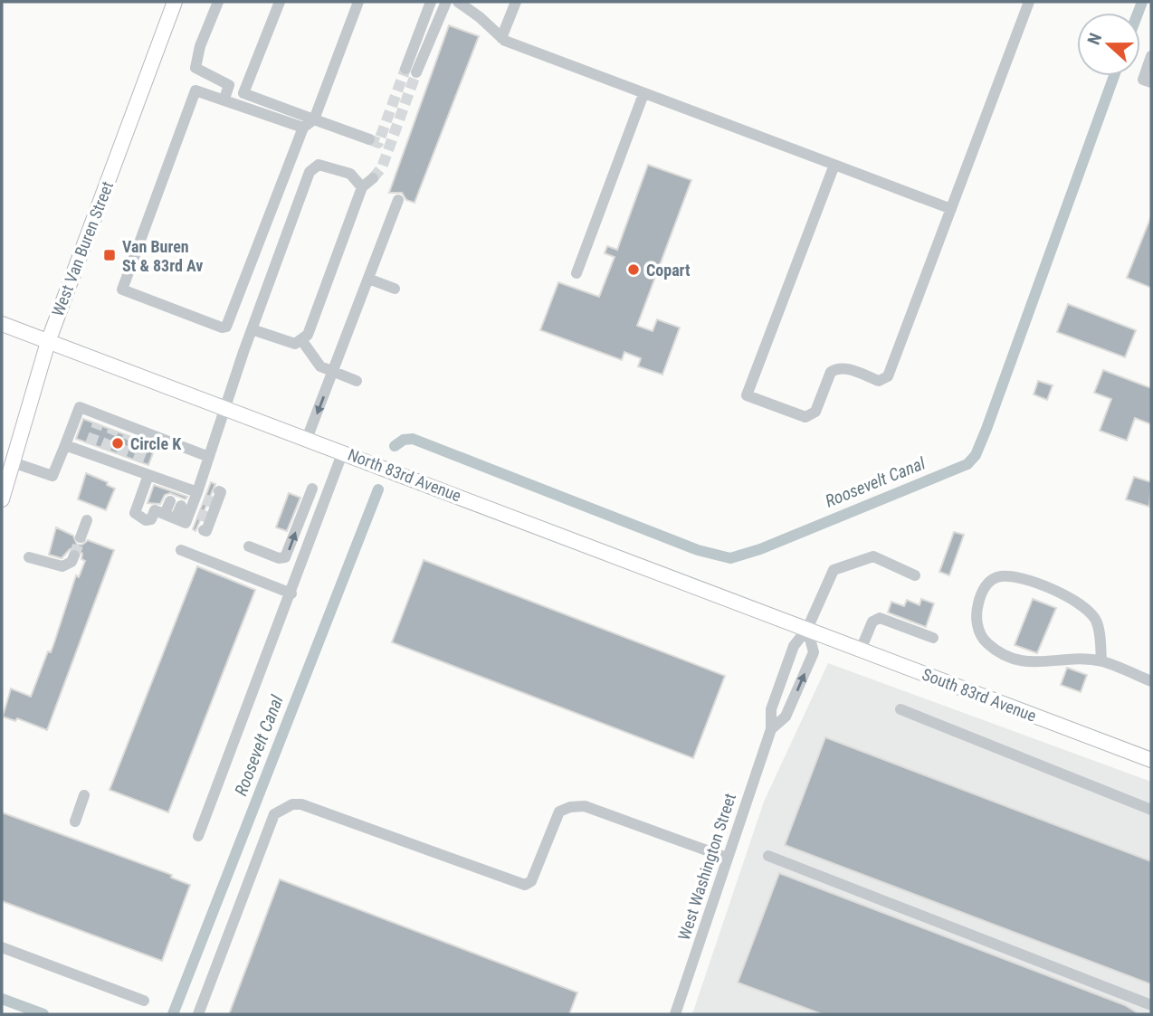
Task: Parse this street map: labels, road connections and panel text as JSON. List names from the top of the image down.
{
  "streets": {
    "main road": ["West Van Buren Street", "North 83rd Avenue", "South 83rd Avenue"],
    "street": ["West Washington Street"]
  },
  "crossings": [
    ["West Van Buren Street", "North 83rd Avenue"],
    ["North 83rd Avenue", "South 83rd Avenue"],
    ["North 83rd Avenue", "West Washington Street"],
    ["South 83rd Avenue", "West Washington Street"]
  ],
  "water": ["Roosevelt Canal"],
  "places": {
    "transit": ["Van Buren St & 83rd Av"],
    "other": ["Copart", "Circle K"]
  },
  "north": "left"
}
